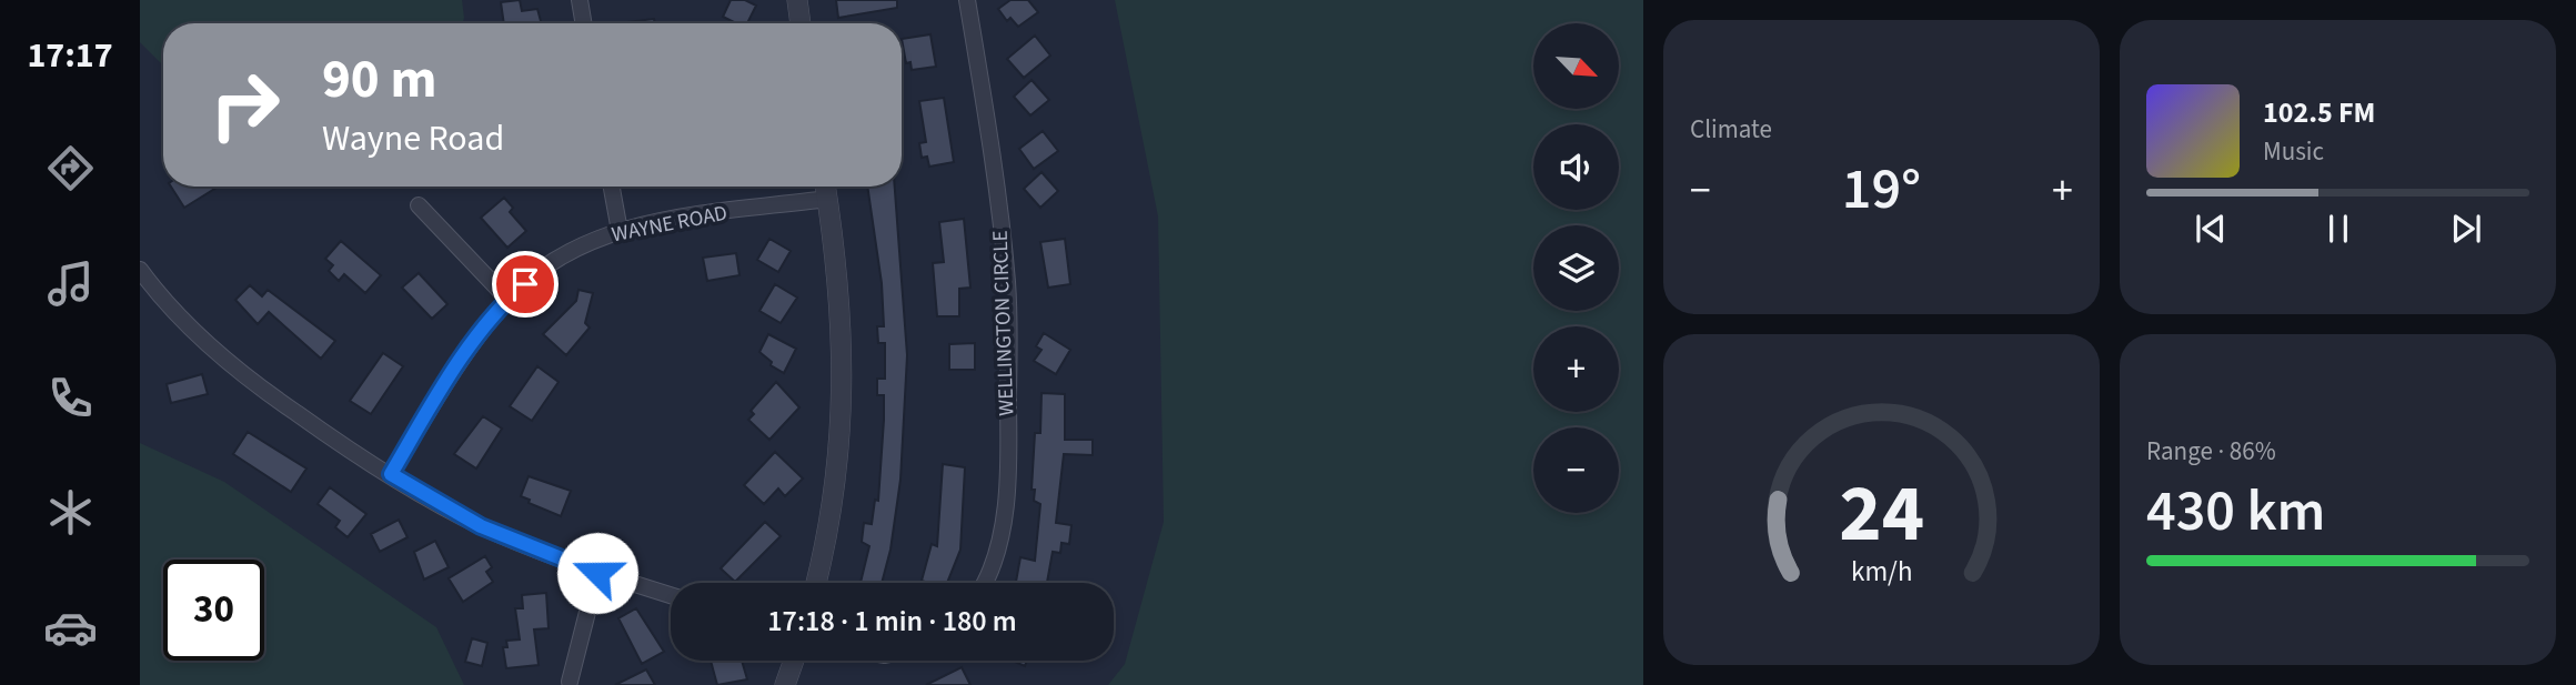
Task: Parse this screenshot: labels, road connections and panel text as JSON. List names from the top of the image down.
{
  "streets": {
    "street": ["WAYNE ROAD", "WELLINGTON CIRCLE"]
  },
  "north": "bottom right",
  "page": {
    "tabs": "17:17",
    "tile": [
      "Climate",
      ["Range · 86%", "430 km"]
    ],
    "map_buttons": ["+", "−"],
    "turn": ["90 m", "Wayne Road"],
    "song": ["102.5 FM", "Music"],
    "heat": ["−", "19°", "+"],
    "limit": "30",
    "trip": "17:18 · 1 min · 180 m",
    "gauge": ["24", "km/h"]
  }
}
